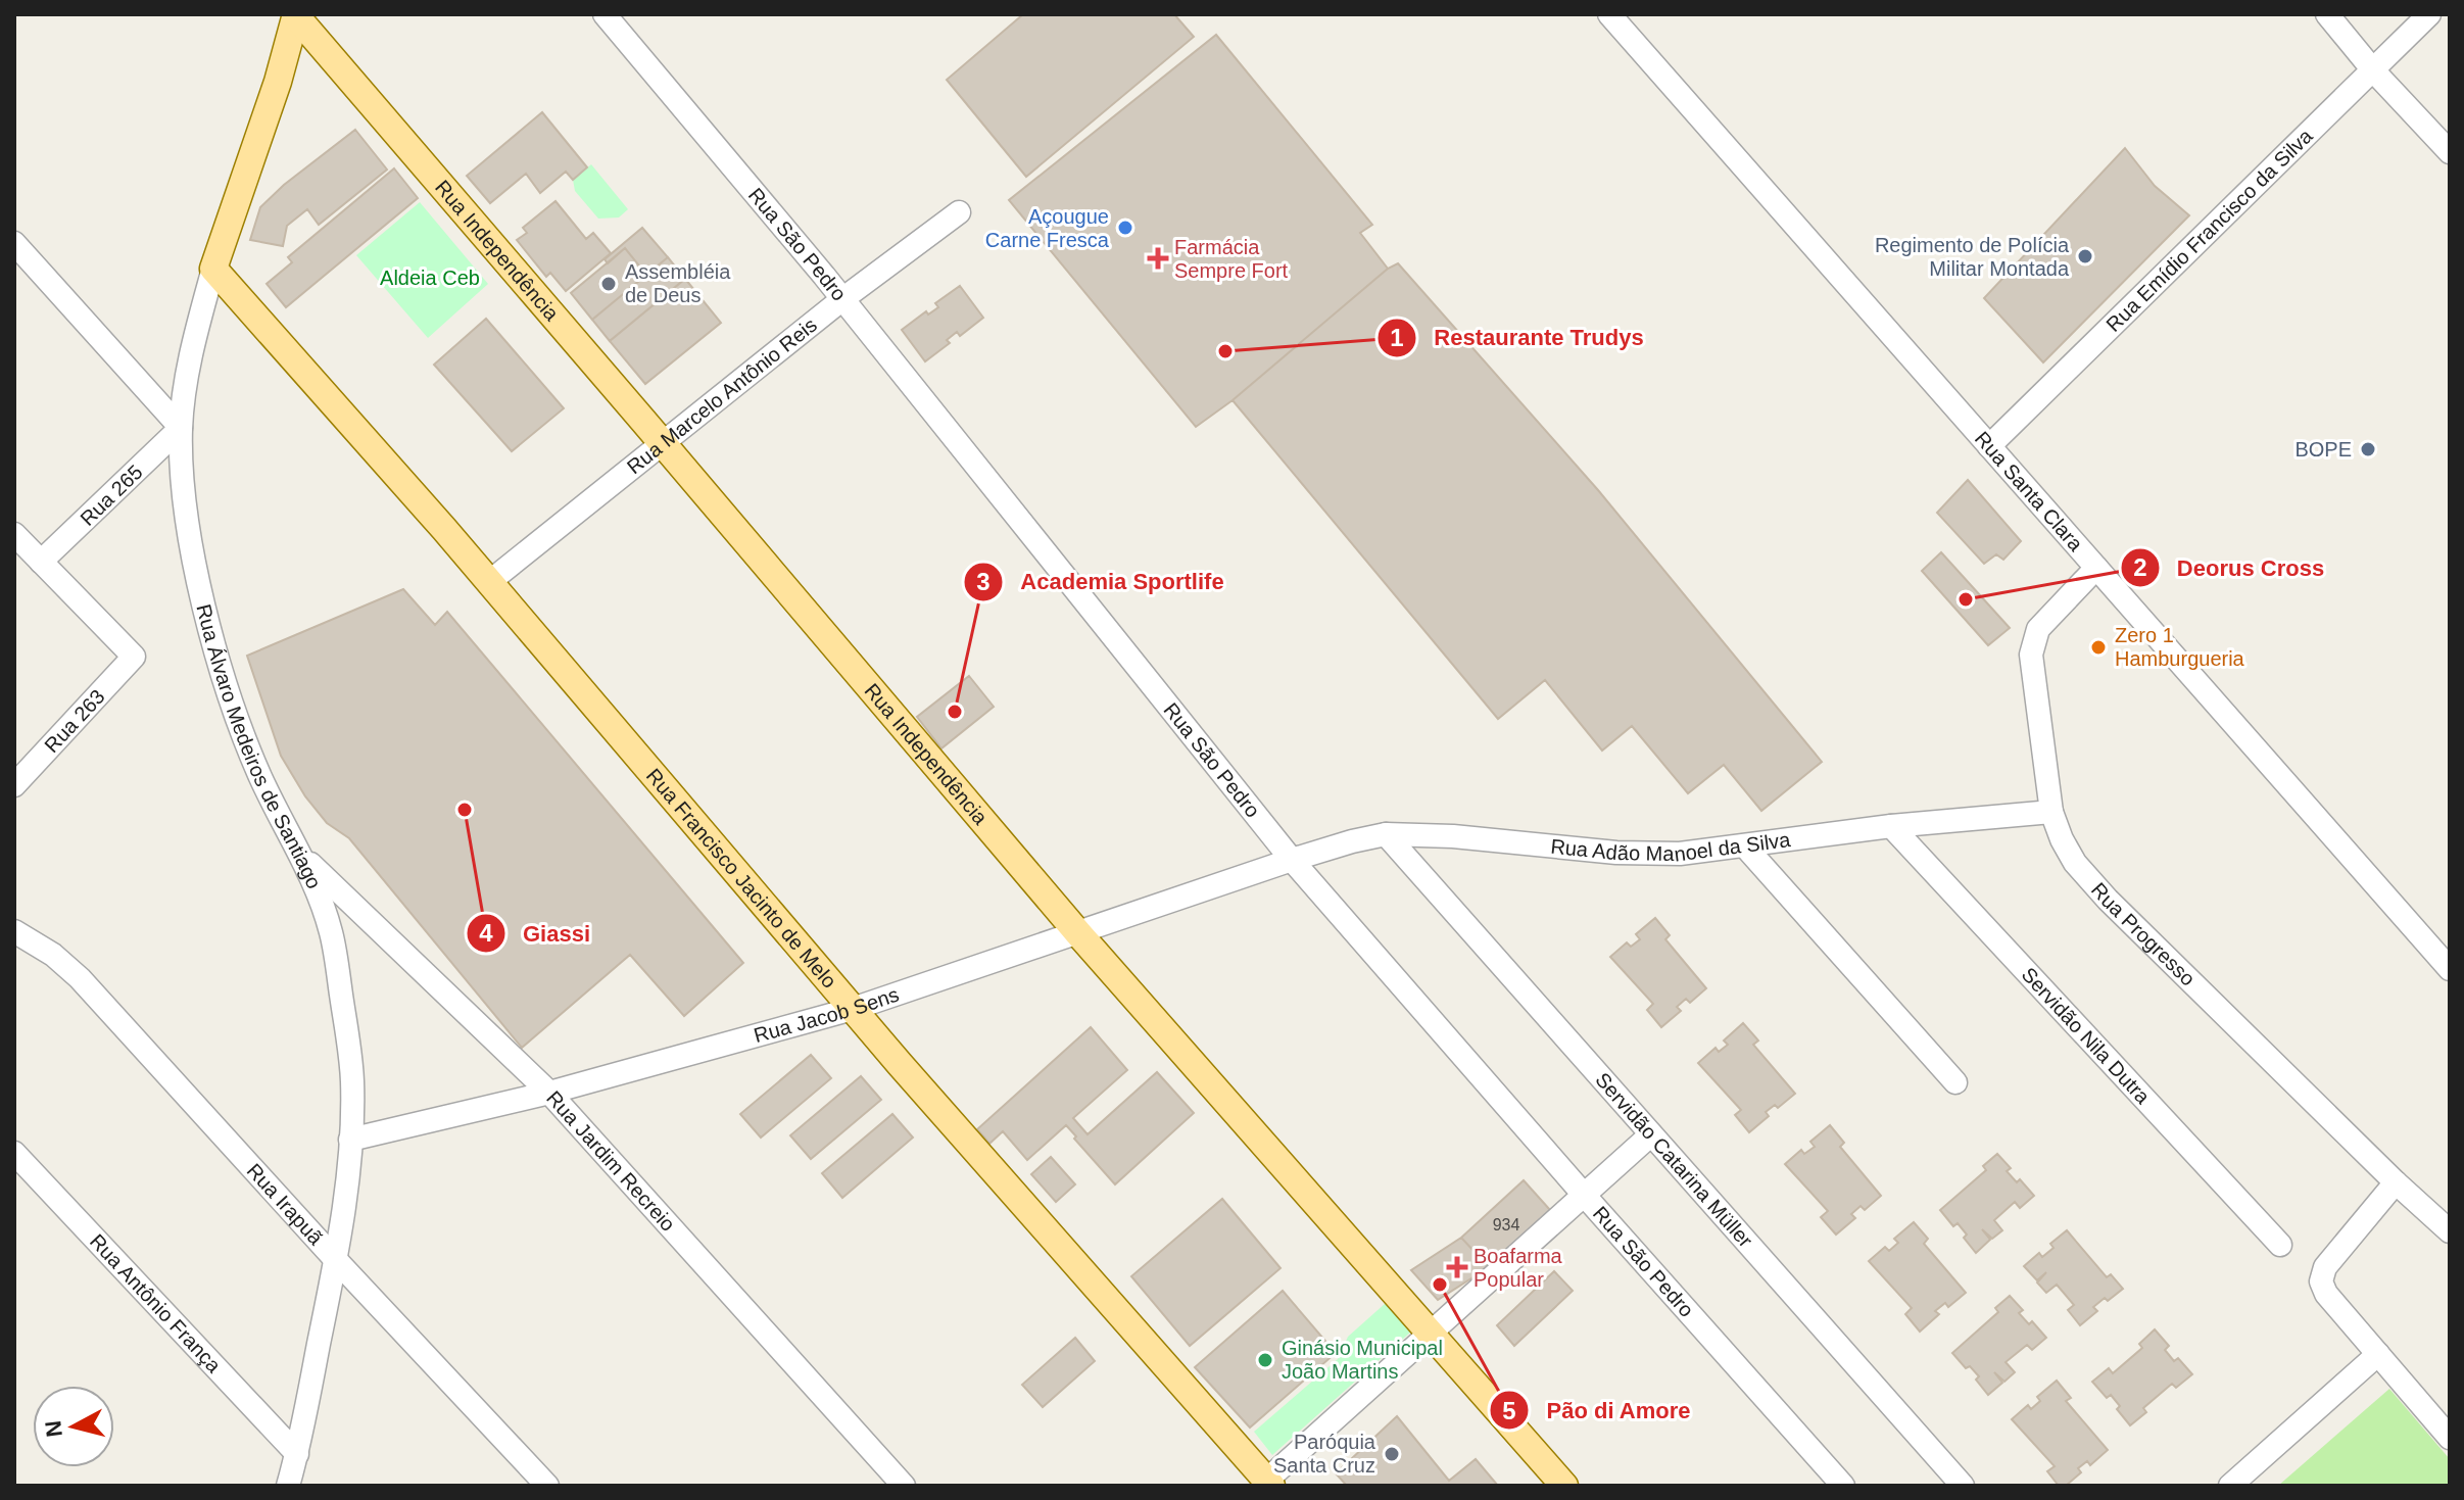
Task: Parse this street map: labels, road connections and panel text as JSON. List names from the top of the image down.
{
  "streets": {
    "main road": ["Rua Independência", "Rua Álvaro Medeiros de Santiago", "Rua Francisco Jacinto de Melo"],
    "street": [
      "Rua Emídio Francisco da Silva",
      "Rua São Pedro",
      "Rua Marcelo Antônio Reis",
      "Rua Santa Clara",
      "Rua 265",
      "Rua 263",
      "Rua Adão Manoel da Silva",
      "Rua Progresso",
      "Rua Jacob Sens",
      "Servidão Nila Dutra",
      "Servidão Catarina Müller",
      "Rua Jardim Recreio",
      "Rua Irapuã",
      "Rua Antônio França"
    ]
  },
  "crossings": [
    ["Rua Emídio Francisco da Silva", "Rua Santa Clara"],
    ["Rua São Pedro", "Rua Marcelo Antônio Reis"],
    ["Rua São Pedro", "Rua Adão Manoel da Silva"],
    ["Rua São Pedro", "Rua Jacob Sens"],
    ["Rua Independência", "Rua Marcelo Antônio Reis"],
    ["Rua Independência", "Rua Álvaro Medeiros de Santiago"],
    ["Rua Independência", "Rua Jacob Sens"],
    ["Rua Marcelo Antônio Reis", "Rua Francisco Jacinto de Melo"],
    ["Rua Santa Clara", "Rua Progresso"],
    ["Rua 265", "Rua 263"],
    ["Rua 265", "Rua Álvaro Medeiros de Santiago"],
    ["Rua Álvaro Medeiros de Santiago", "Rua Francisco Jacinto de Melo"],
    ["Rua Álvaro Medeiros de Santiago", "Rua Jacob Sens"],
    ["Rua Álvaro Medeiros de Santiago", "Rua Jardim Recreio"],
    ["Rua Álvaro Medeiros de Santiago", "Rua Irapuã"],
    ["Rua Álvaro Medeiros de Santiago", "Rua Antônio França"],
    ["Rua Adão Manoel da Silva", "Rua Progresso"],
    ["Rua Adão Manoel da Silva", "Rua Jacob Sens"],
    ["Rua Adão Manoel da Silva", "Servidão Nila Dutra"],
    ["Rua Adão Manoel da Silva", "Servidão Catarina Müller"],
    ["Rua Francisco Jacinto de Melo", "Rua Jacob Sens"],
    ["Rua Jacob Sens", "Rua Jardim Recreio"]
  ],
  "parks": ["Aldeia Ceb"],
  "places": {
    "other": [
      "Açougue Carne Fresca",
      "Regimento de Polícia Militar Montada",
      "Assembléia de Deus",
      "Restaurante Trudys",
      "BOPE",
      "Deorus Cross",
      "Zero 1 Hamburgueria",
      "Academia Sportlife",
      "Giassi",
      "Pão di Amore",
      "Ginásio Municipal João Martins",
      "Paróquia Santa Cruz"
    ],
    "health": ["Farmácia Sempre Fort", "Boafarma Popular"]
  },
  "house_numbers": ["934"],
  "north": "left"
}
